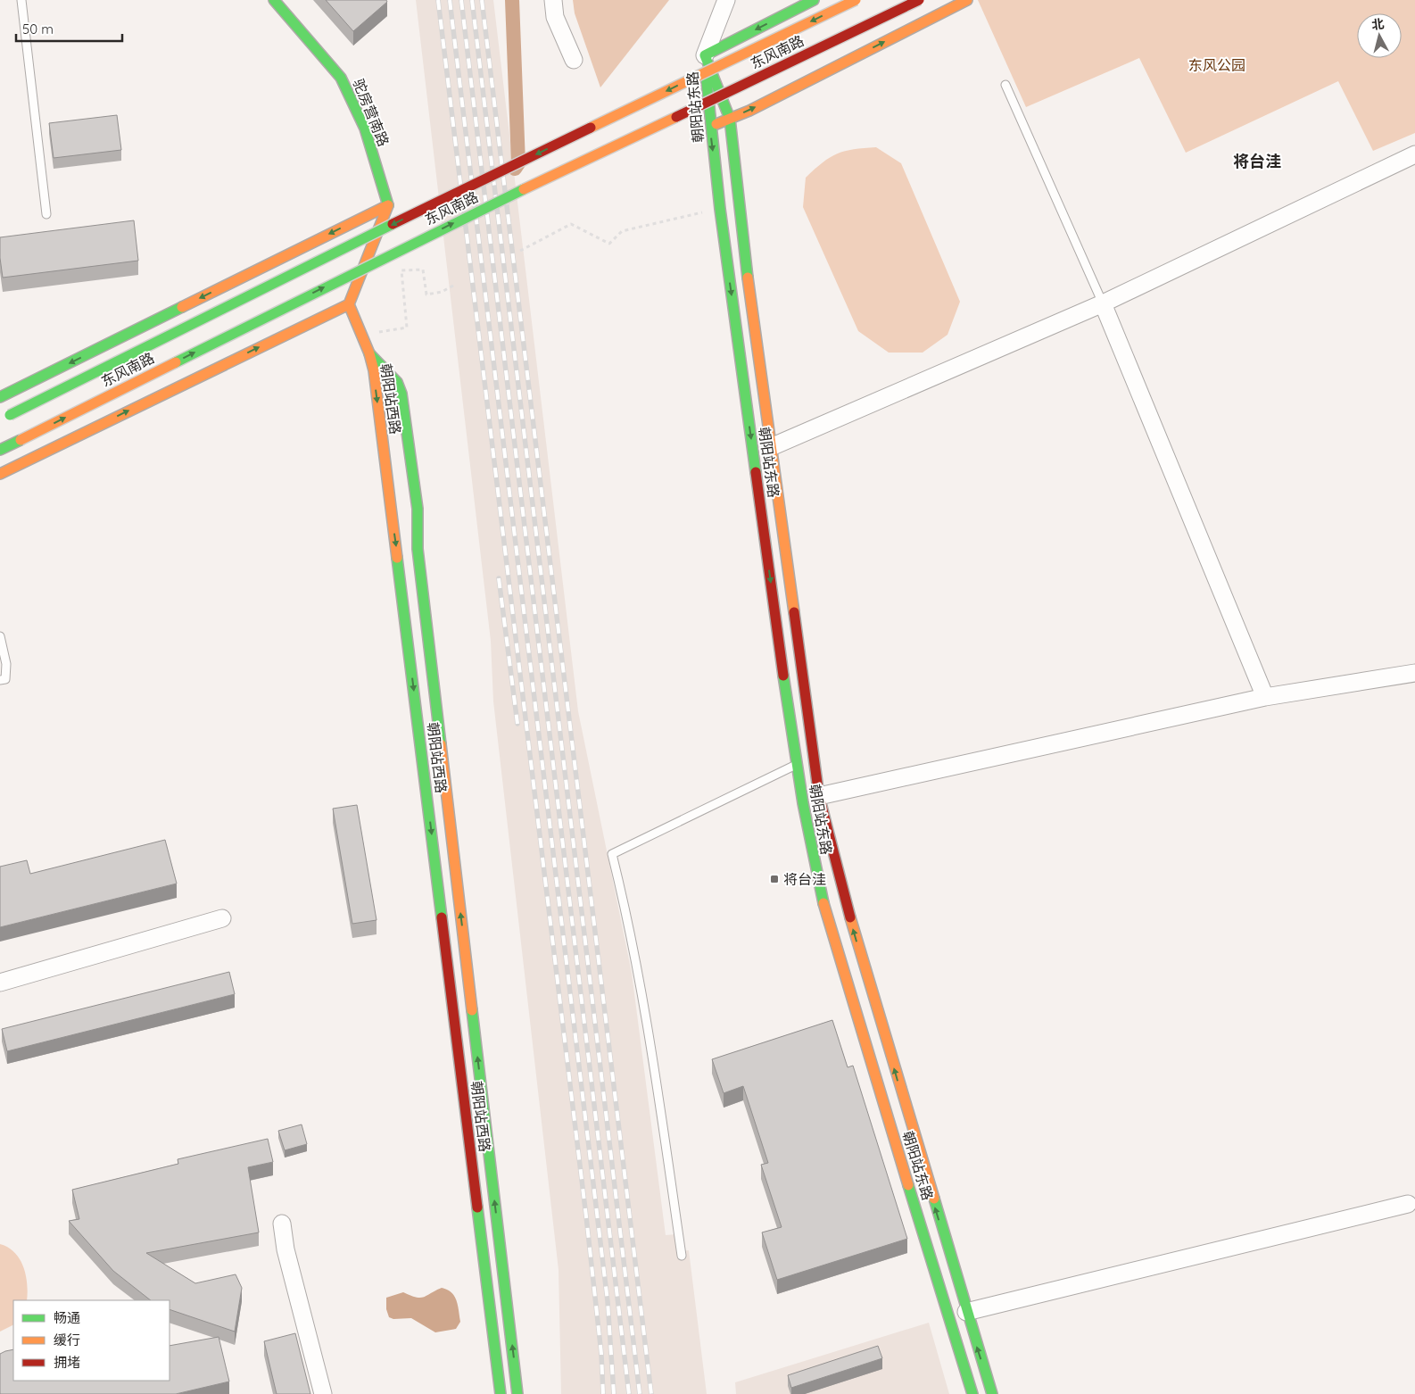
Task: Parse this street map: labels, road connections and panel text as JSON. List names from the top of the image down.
{
  "streets": {
    "main road": [
      "东风南路",
      "朝阳站东路",
      "驼房营南路",
      "朝阳站西路"
    ]
  },
  "districts": ["将台洼"],
  "parks": ["东风公园"],
  "places": {
    "transit": ["将台洼"]
  },
  "legend": ["畅通", "缓行", "拥堵"],
  "scale_bar": "50 m",
  "north": "top"
}
